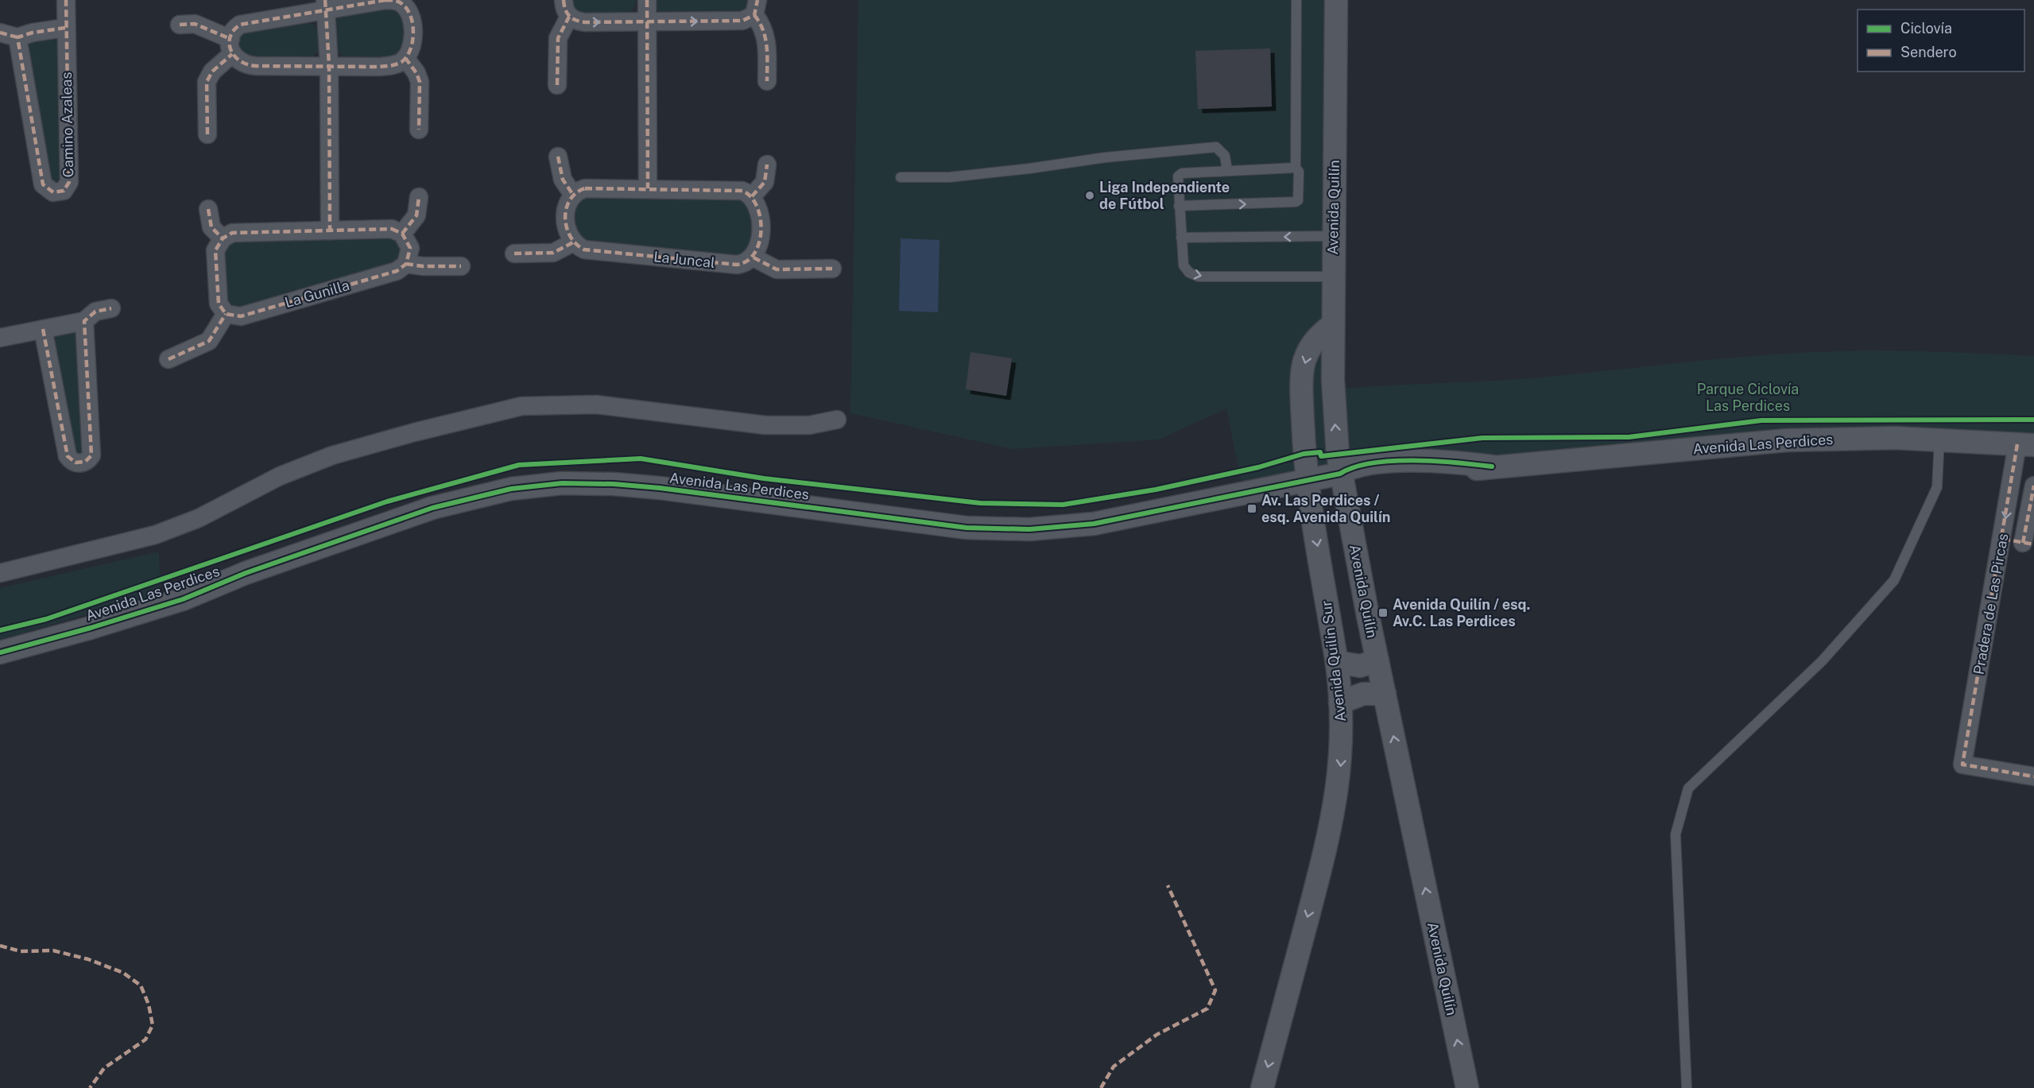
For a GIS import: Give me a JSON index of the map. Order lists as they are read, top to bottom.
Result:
{
  "streets": {
    "street": [
      "Camino Azaleas",
      "Avenida Quilín",
      "La Juncal",
      "La Gunilla",
      "Avenida Las Perdices",
      "Pradera de Las Pircas",
      "Avenida Quilín Sur"
    ]
  },
  "crossings": [
    ["Avenida Quilín", "Avenida Las Perdices"],
    ["Avenida Quilín", "Avenida Quilín Sur"],
    ["Avenida Las Perdices", "Pradera de Las Pircas"],
    ["Avenida Las Perdices", "Avenida Quilín Sur"]
  ],
  "one_way": ["Avenida Quilín", "Avenida Quilín Sur"],
  "parks": ["Parque Ciclovía Las Perdices"],
  "places": {
    "other": ["Liga Independiente de Fútbol"],
    "transit": ["Av. Las Perdices / esq. Avenida Quilín", "Avenida Quilín / esq. Av.C. Las Perdices"]
  },
  "legend": ["Ciclovía", "Sendero"]
}
